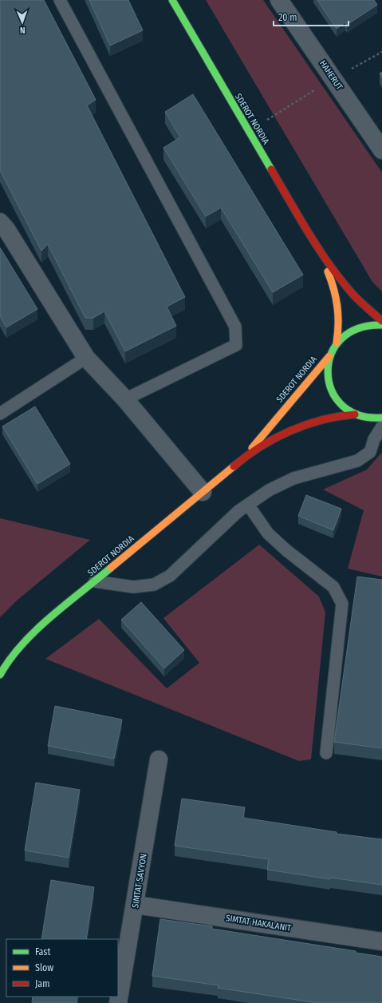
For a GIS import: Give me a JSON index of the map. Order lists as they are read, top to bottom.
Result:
{
  "streets": {
    "street": [
      "HAHERUT",
      "SDEROT NORDIA",
      "SIMTAT SAVYON",
      "SIMTAT HAKALANIT"
    ]
  },
  "crossings": [
    ["SIMTAT SAVYON", "SIMTAT HAKALANIT"]
  ],
  "legend": ["Fast", "Slow", "Jam"],
  "scale_bar": "20 m",
  "north": "bottom"
}
